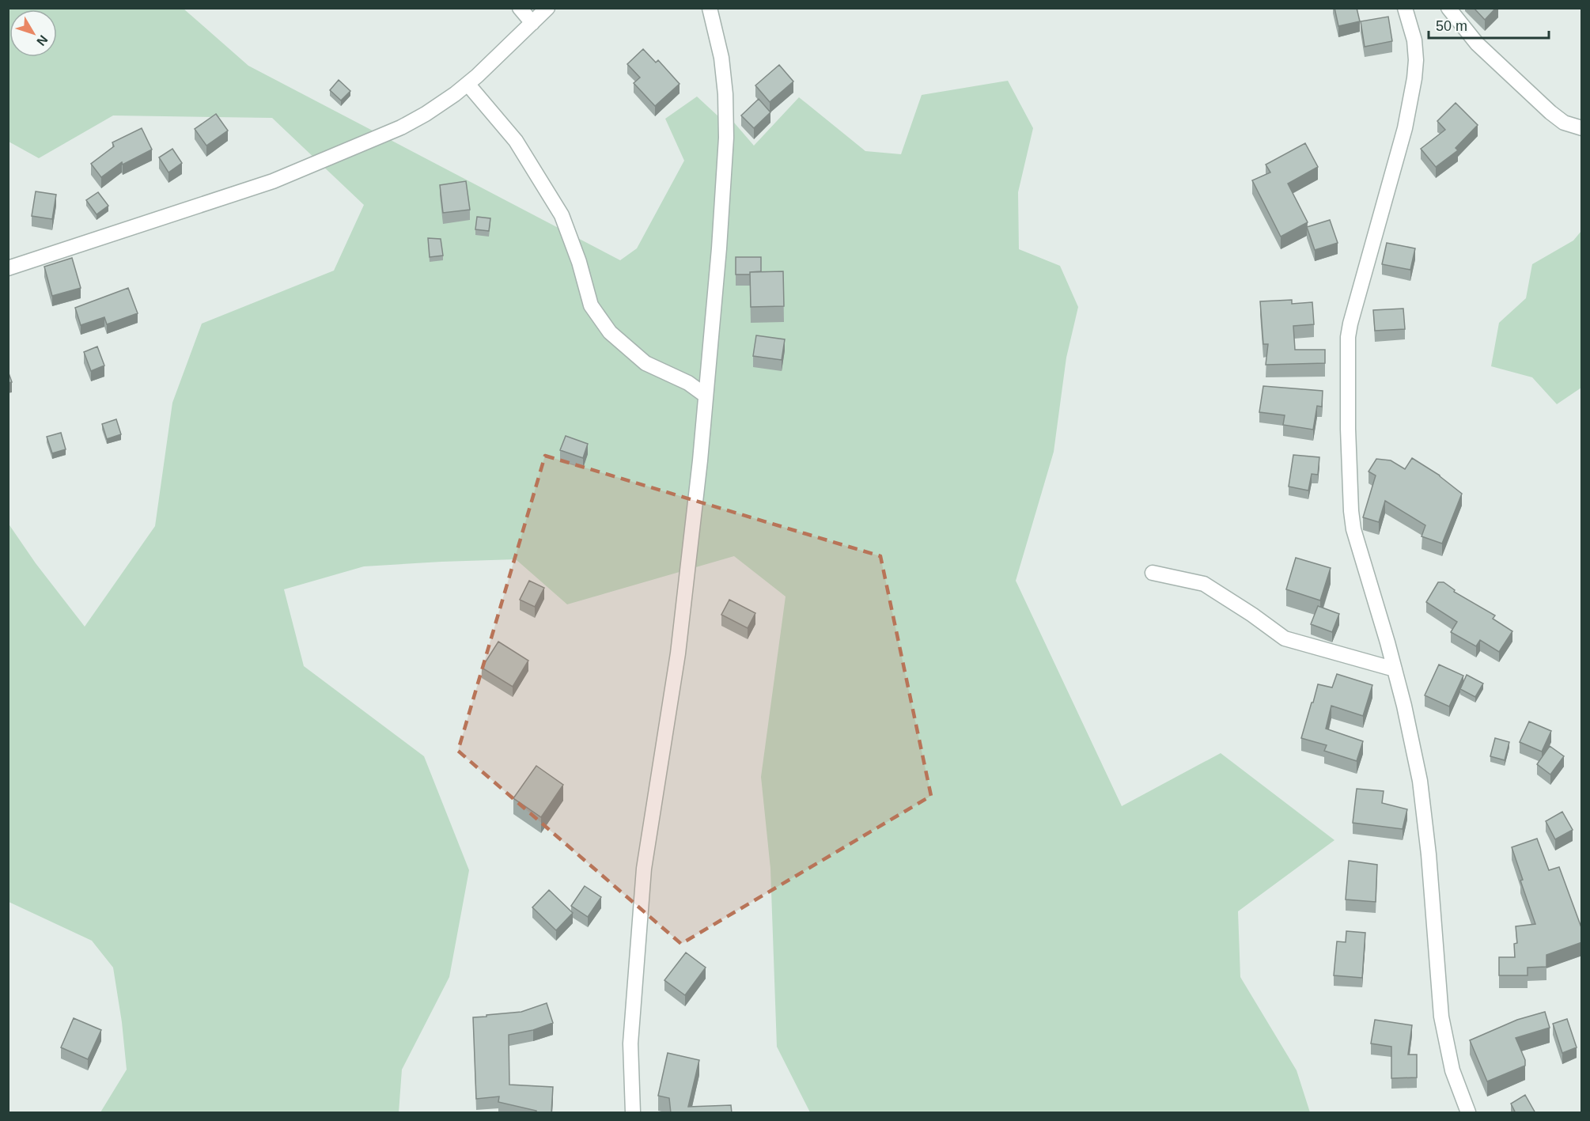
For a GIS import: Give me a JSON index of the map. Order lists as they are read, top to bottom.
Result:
{
  "scale_bar": "50 m",
  "north": "bottom right"
}
